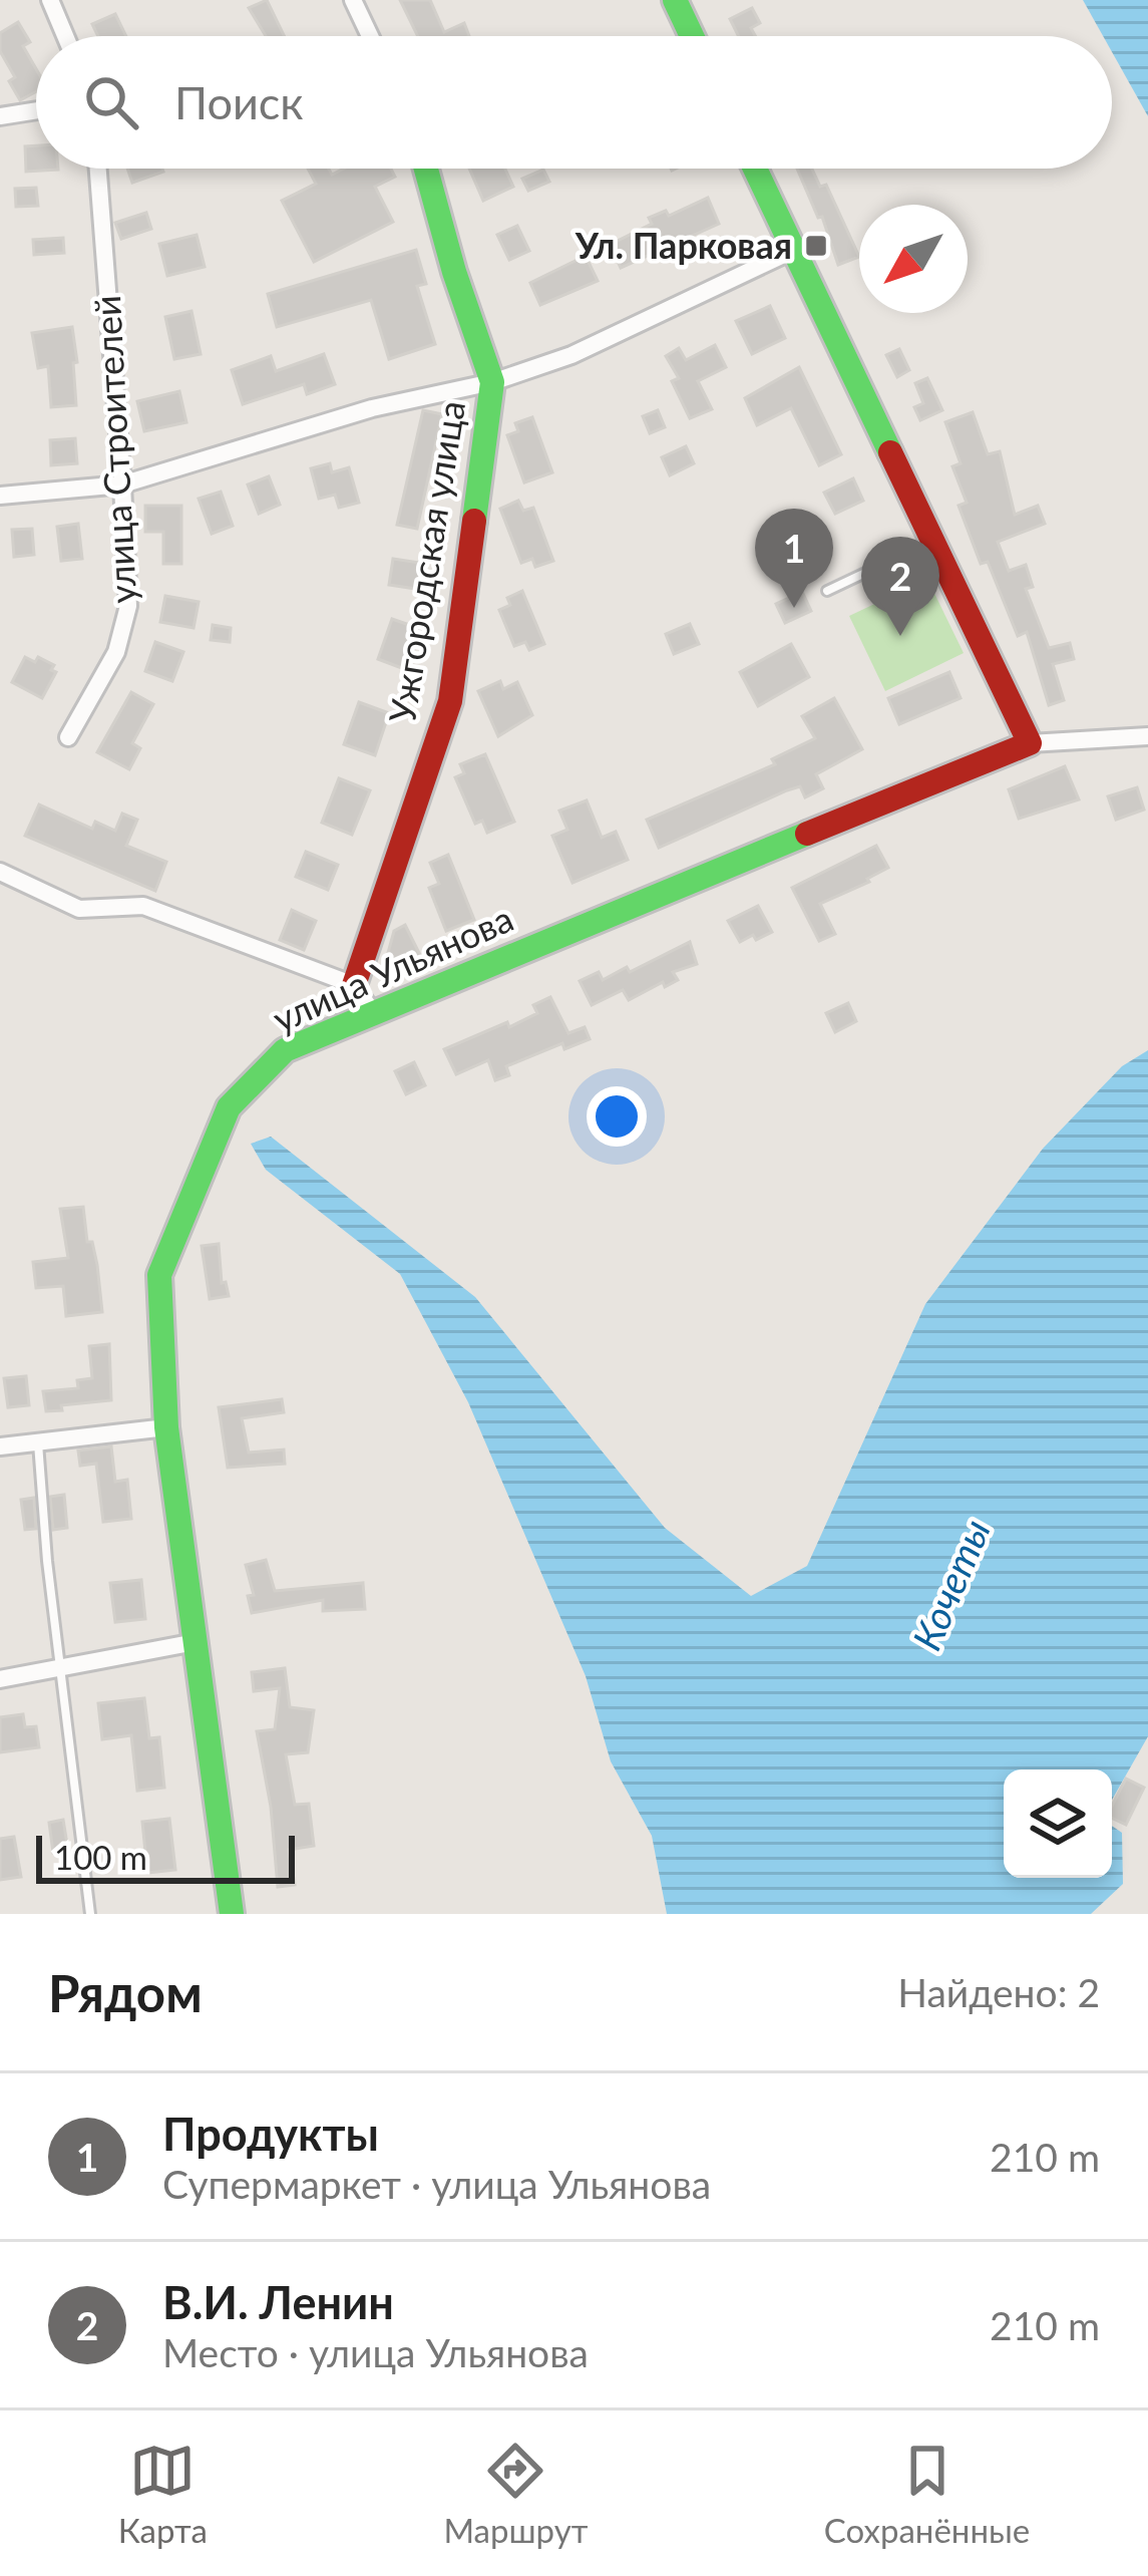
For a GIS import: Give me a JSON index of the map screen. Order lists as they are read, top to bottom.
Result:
{
  "streets": {
    "street": ["улица Строителей", "Ужгородская улица", "улица Ульянова"]
  },
  "water": ["Кочеты"],
  "places": {
    "transit": ["Ул. Парковая"]
  },
  "scale_bar": "100 m",
  "north": "bottom left",
  "page": {
    "search": "Поиск",
    "pins": ["1", "2"],
    "scale": "100 m",
    "heading": ["Рядом", "Найдено: 2"],
    "list": [
      {
        "mark": "1",
        "name": "Продукты",
        "note": "Супермаркет · улица Ульянова",
        "value": "210 m"
      },
      {
        "mark": "2",
        "name": "В.И. Ленин",
        "note": "Место · улица Ульянова",
        "value": "210 m"
      }
    ],
    "nav": ["Карта", "Маршрут", "Сохранённые"]
  }
}
